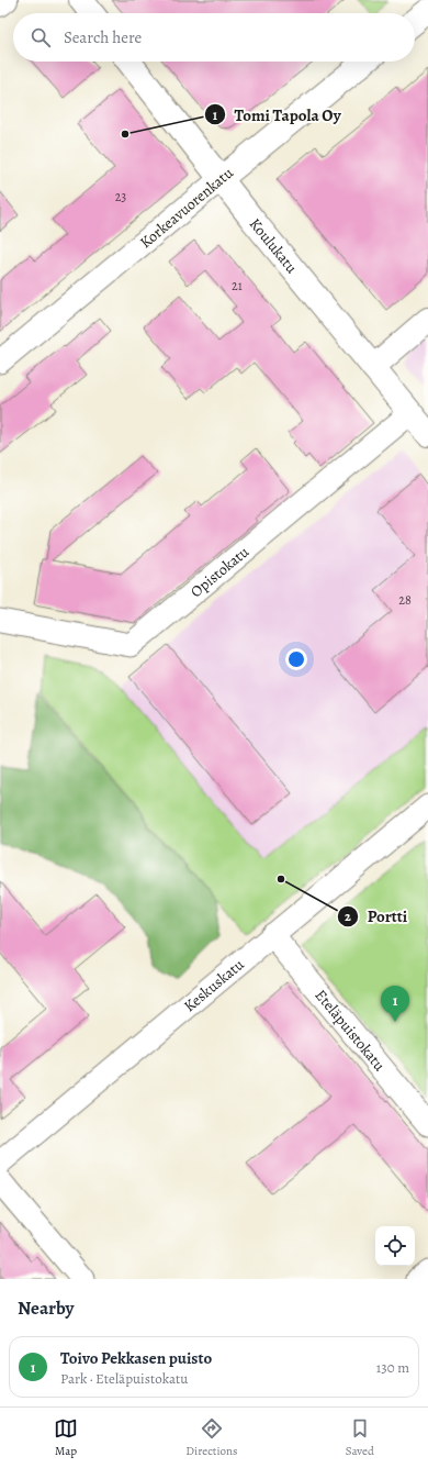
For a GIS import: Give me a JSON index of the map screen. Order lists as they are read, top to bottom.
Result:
{
  "streets": {
    "main road": ["Korkeavuorenkatu", "Koulukatu"],
    "street": ["Opistokatu", "Keskuskatu", "Eteläpuistokatu"]
  },
  "crossings": [
    ["Korkeavuorenkatu", "Koulukatu"],
    ["Koulukatu", "Opistokatu"],
    ["Keskuskatu", "Eteläpuistokatu"]
  ],
  "places": ["Tomi Tapola Oy", "Portti"],
  "house_numbers": ["23", "21", "28"],
  "page": {
    "search": "Search here",
    "pins": "1",
    "heading": "Nearby",
    "list": [
      {
        "mark": "1",
        "name": "Toivo Pekkasen puisto",
        "note": "Park · Eteläpuistokatu",
        "value": "130 m"
      }
    ],
    "nav": ["Map", "Directions", "Saved"]
  }
}
